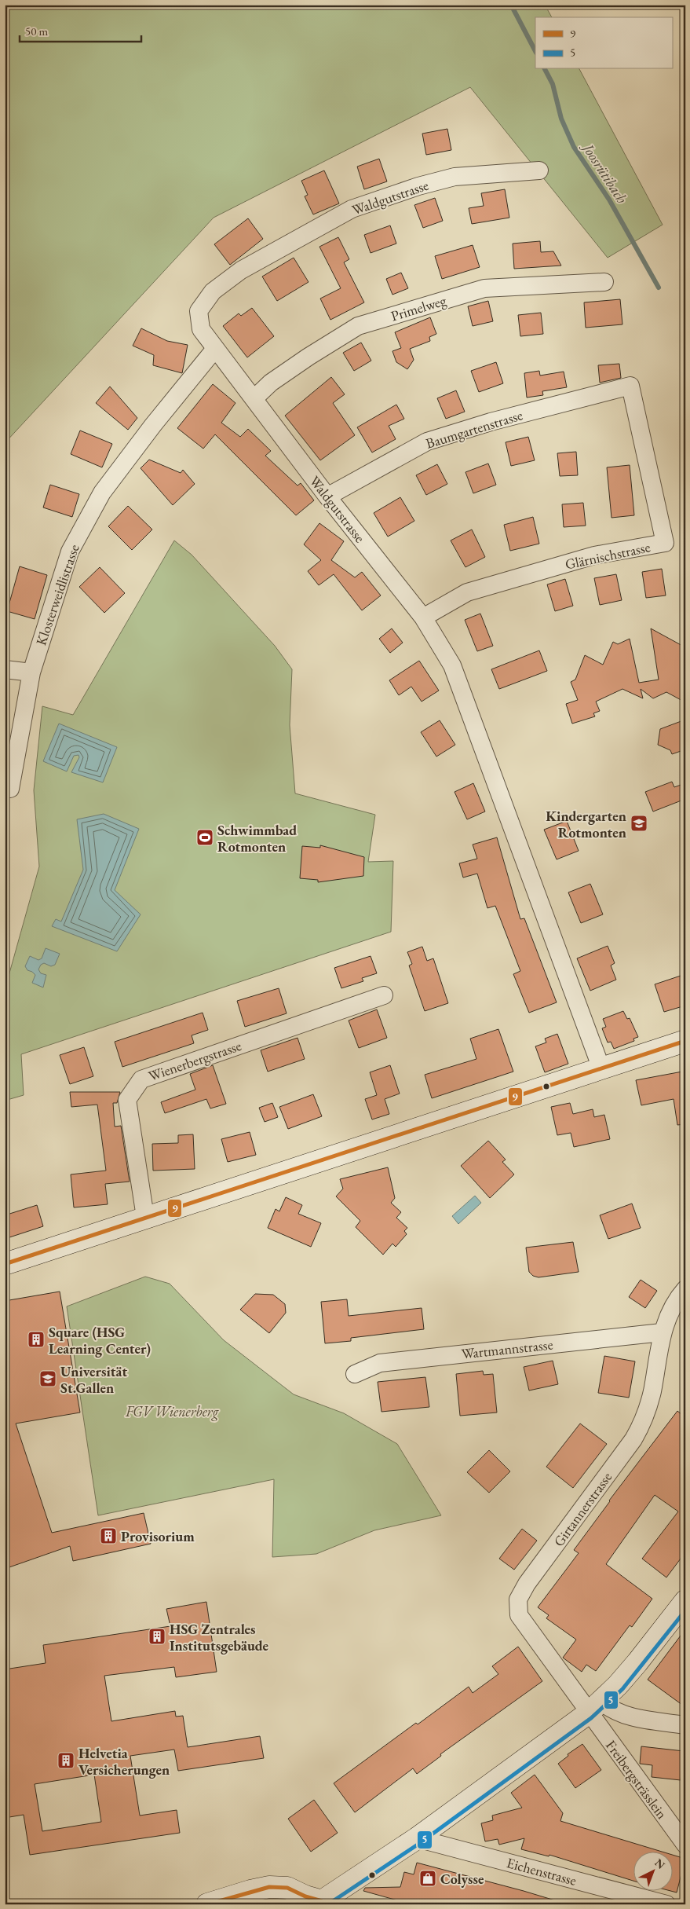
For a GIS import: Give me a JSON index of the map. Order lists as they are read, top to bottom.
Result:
{
  "streets": {
    "street": [
      "Waldgutstrasse",
      "Primelweg",
      "Baumgartenstrasse",
      "Glärnischstrasse",
      "Klosterweidlistrasse",
      "Wienerbergstrasse",
      "Wartmannstrasse",
      "Girtannerstrasse",
      "Freibergsträsslein",
      "Eichenstrasse"
    ]
  },
  "crossings": [
    ["Waldgutstrasse", "Primelweg"],
    ["Waldgutstrasse", "Baumgartenstrasse"],
    ["Waldgutstrasse", "Glärnischstrasse"],
    ["Waldgutstrasse", "Klosterweidlistrasse"],
    ["Baumgartenstrasse", "Glärnischstrasse"],
    ["Wartmannstrasse", "Girtannerstrasse"],
    ["Girtannerstrasse", "Freibergsträsslein"]
  ],
  "water": ["Joosrütibach"],
  "parks": ["FGV Wienerberg"],
  "places": {
    "school or university": ["Kindergarten Rotmonten", "Universität St.Gallen"],
    "sports": ["Schwimmbad Rotmonten"],
    "building": [
      "Square (HSG Learning Center)",
      "Provisorium",
      "HSG Zentrales Institutsgebäude",
      "Helvetia Versicherungen"
    ],
    "shop": ["Colysse"]
  },
  "lines": ["transit line 9", "transit line 5"],
  "legend": ["9", "5"],
  "scale_bar": "50 m",
  "north": "top right"
}
